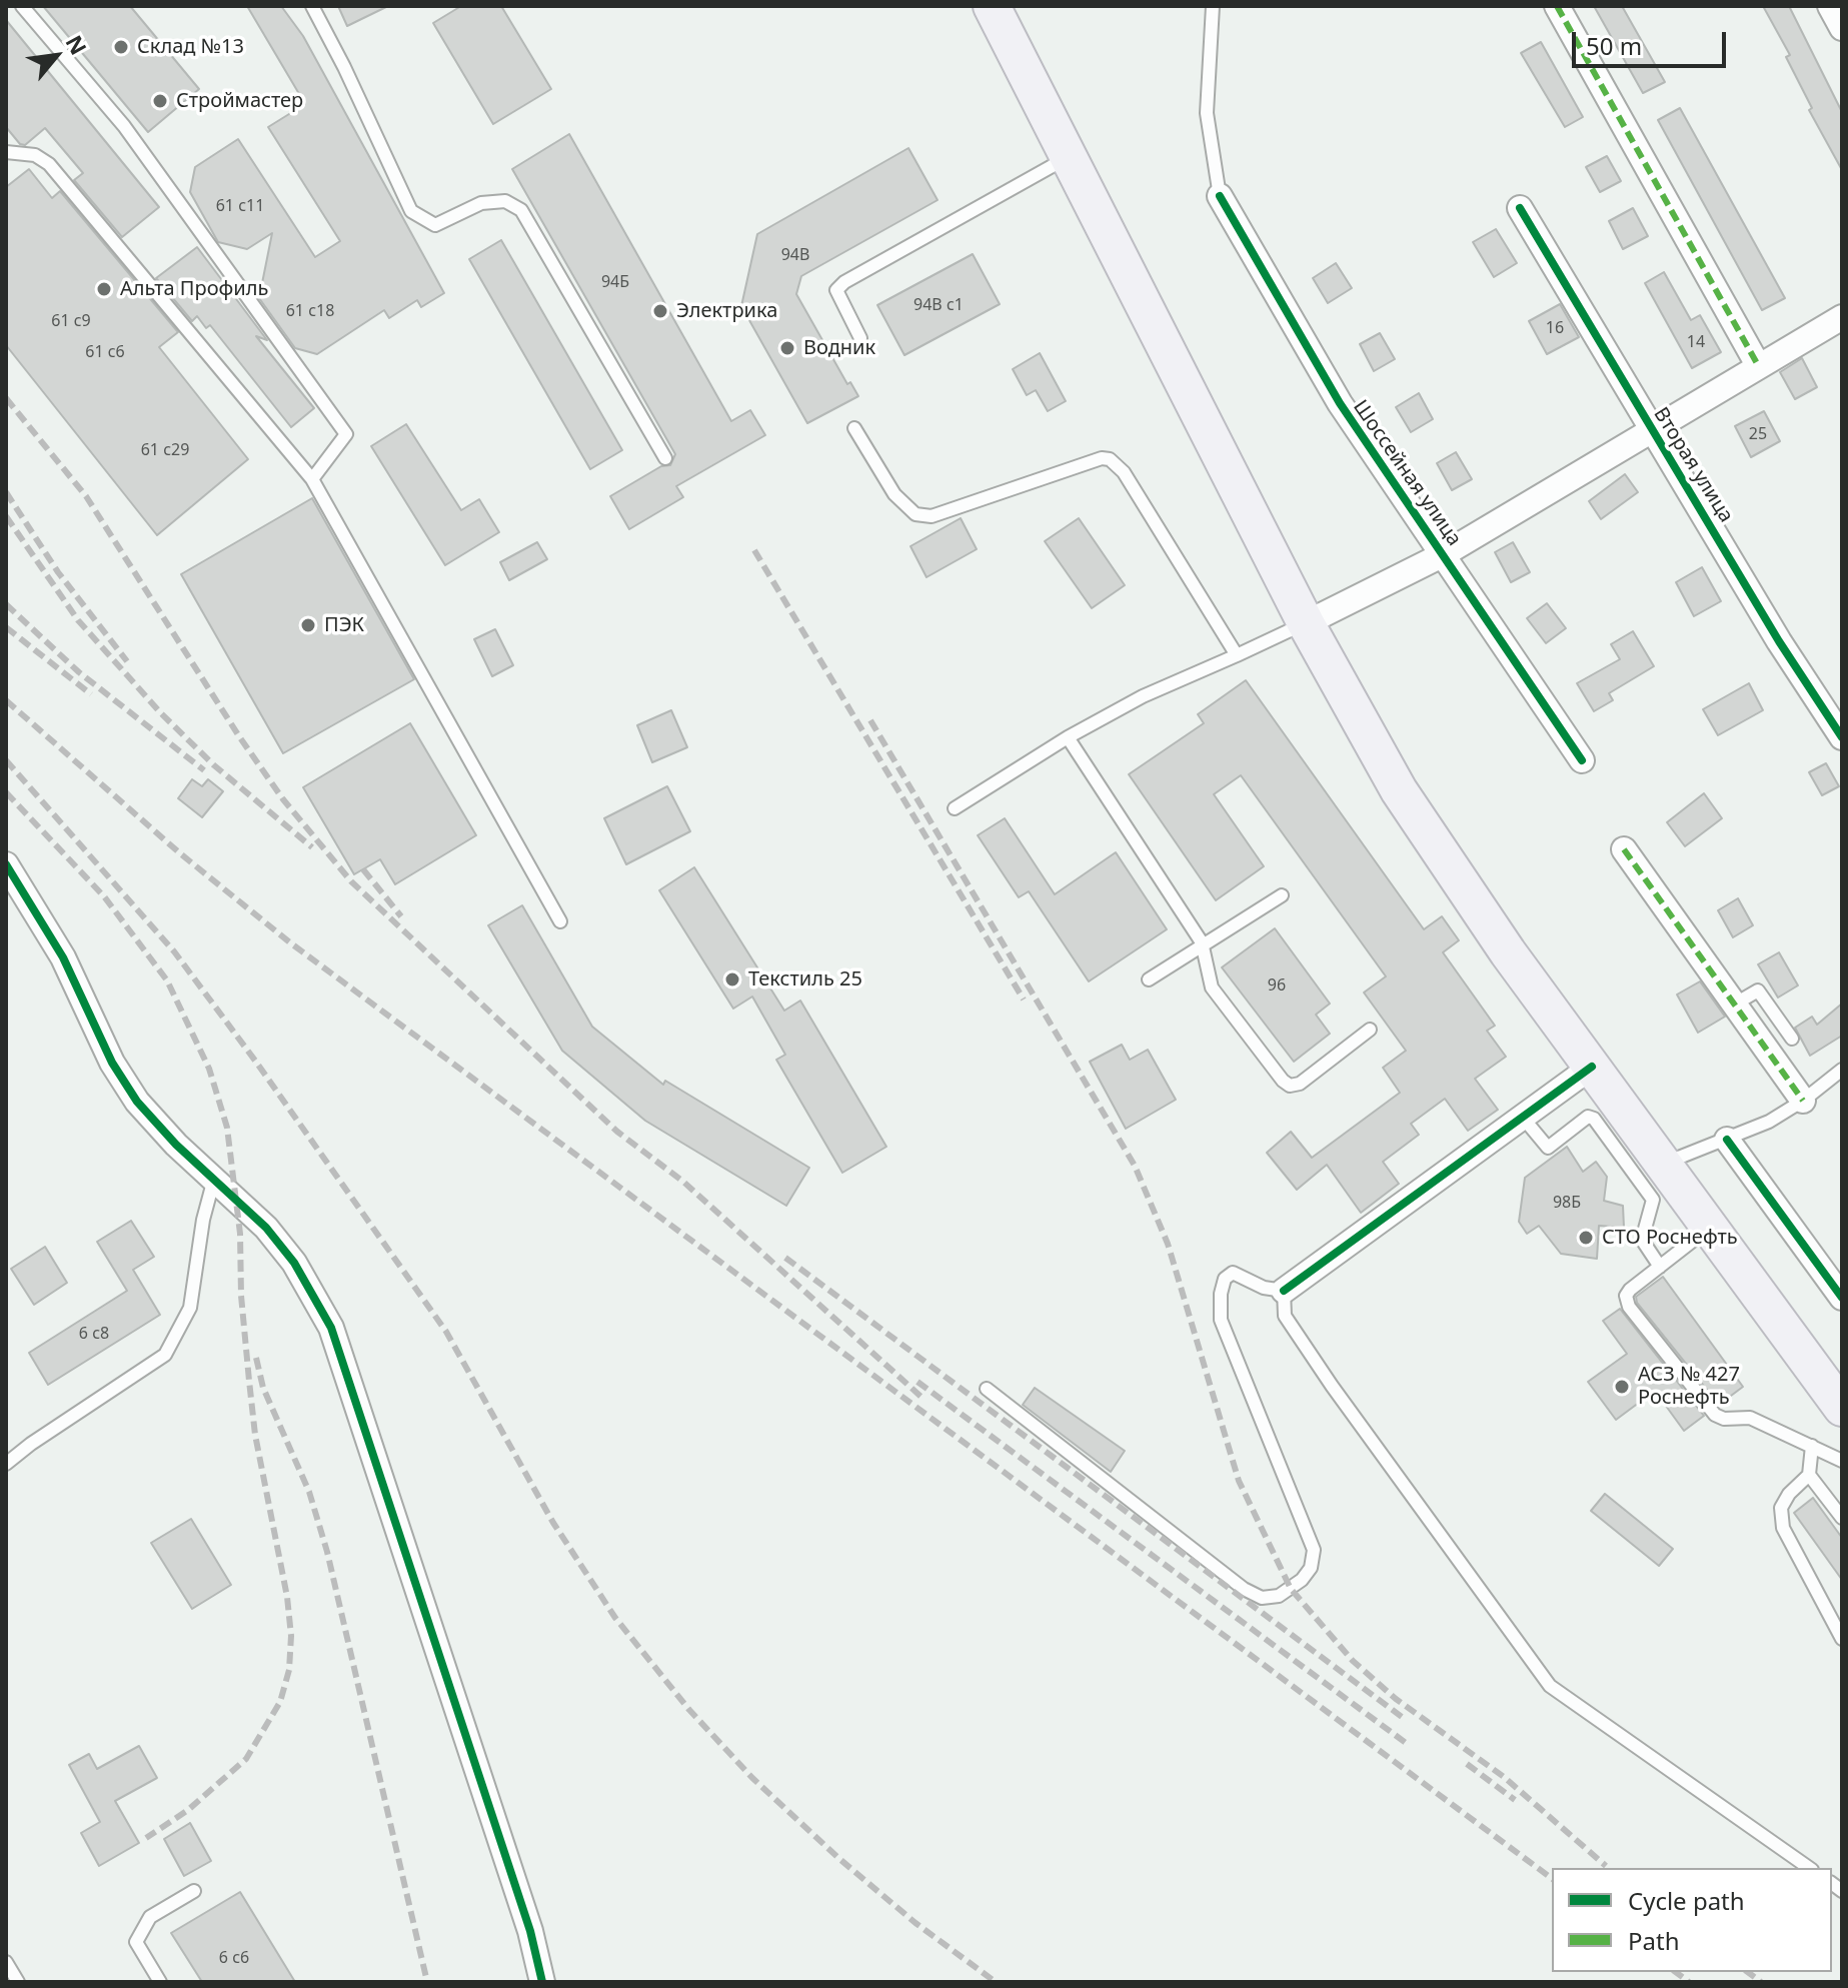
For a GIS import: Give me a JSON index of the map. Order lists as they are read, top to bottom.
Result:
{
  "streets": {
    "street": ["Вторая улица", "Шоссейная улица"]
  },
  "places": [
    "Склад №13",
    "Строймастер",
    "Альта Профиль",
    "Электрика",
    "Водник",
    "ПЭК",
    "Текстиль 25",
    "СТО Роснефть",
    "АСЗ № 427 Роснефть"
  ],
  "house_numbers": [
    "61 с11",
    "94В",
    "94Б",
    "94В с1",
    "61 с18",
    "61 с9",
    "16",
    "14",
    "61 с6",
    "25",
    "61 с29",
    "96",
    "98Б",
    "6 с8",
    "6 с6"
  ],
  "legend": ["Cycle path", "Path"],
  "scale_bar": "50 m",
  "north": "top right"
}
